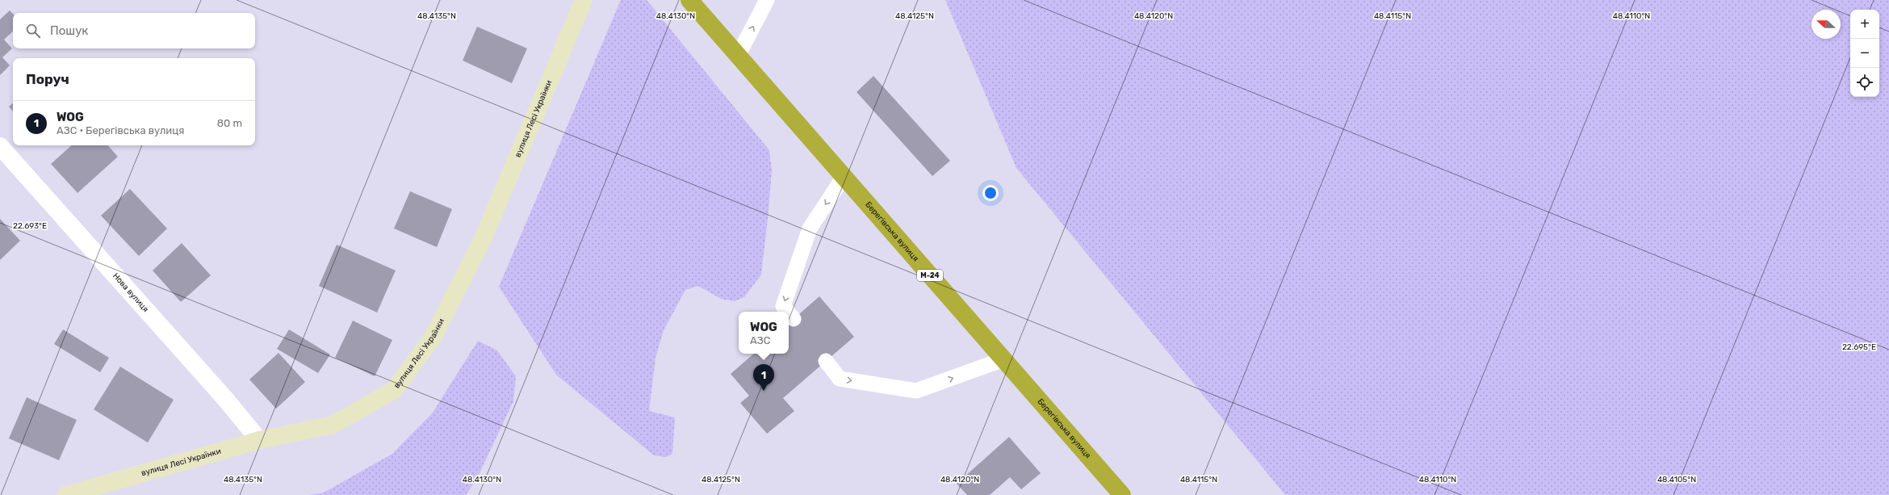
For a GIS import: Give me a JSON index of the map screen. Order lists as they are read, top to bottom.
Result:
{
  "streets": {
    "highway": ["Берегівська вулиця", "М-24"],
    "street": ["вулиця Лесі Українки", "Нова вулиця"]
  },
  "crossings": [
    ["вулиця Лесі Українки", "Нова вулиця"],
    ["Берегівська вулиця", "М-24"]
  ],
  "north": "left",
  "page": {
    "map_buttons": ["+", "−"],
    "search": "Пошук",
    "heading": "Поруч",
    "list": [
      {
        "mark": "1",
        "name": "WOG",
        "note": "АЗС · Берегівська вулиця",
        "value": "80 m"
      }
    ],
    "popup": ["WOG", "АЗС"],
    "pins": "1"
  },
  "coordinates": [
    "48.4135°N",
    "48.4130°N",
    "48.4125°N",
    "48.4120°N",
    "48.4115°N",
    "48.4110°N",
    "22.693°E",
    "22.695°E",
    "48.4105°N"
  ]
}
